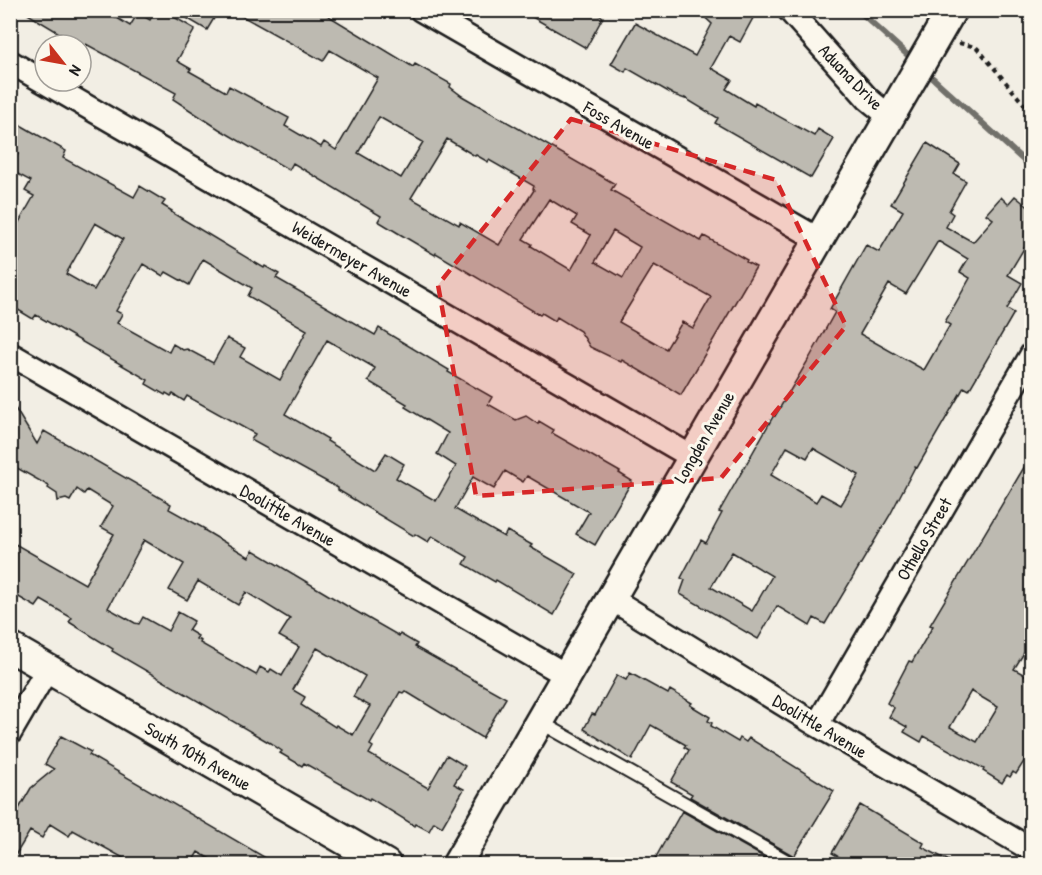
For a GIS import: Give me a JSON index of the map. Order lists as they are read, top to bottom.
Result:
{
  "streets": {
    "street": [
      "Aduana Drive",
      "Foss Avenue",
      "Weidermeyer Avenue",
      "Longden Avenue",
      "Doolittle Avenue",
      "Othello Street",
      "South 10th Avenue"
    ]
  },
  "crossings": [
    ["Aduana Drive", "Longden Avenue"],
    ["Foss Avenue", "Longden Avenue"],
    ["Weidermeyer Avenue", "Longden Avenue"],
    ["Longden Avenue", "Doolittle Avenue"],
    ["Doolittle Avenue", "Othello Street"]
  ],
  "north": "bottom right"
}
